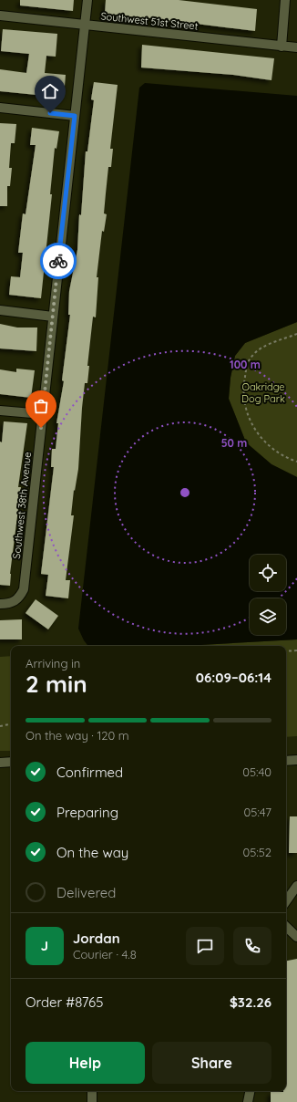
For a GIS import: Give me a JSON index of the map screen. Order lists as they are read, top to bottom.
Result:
{
  "streets": {
    "street": ["Southwest 51st Street", "Southwest 38th Avenue"]
  },
  "crossings": [
    ["Southwest 51st Street", "Southwest 38th Avenue"]
  ],
  "parks": ["Oakridge Dog Park"],
  "page": {
    "heading": ["2 min", "Arriving in", "06:09–06:14"],
    "panel": [
      "Jordan",
      "Courier · 4.8",
      "Order #8765",
      "$32.26"
    ],
    "bar": "On the way · 120 m",
    "list": [
      ["Confirmed", "05:40"],
      ["Preparing", "05:47"],
      ["On the way", "05:52"],
      "Delivered"
    ],
    "round": "J",
    "buttons": ["Help", "Share"]
  },
  "rings": ["100 m", "50 m"]
}
